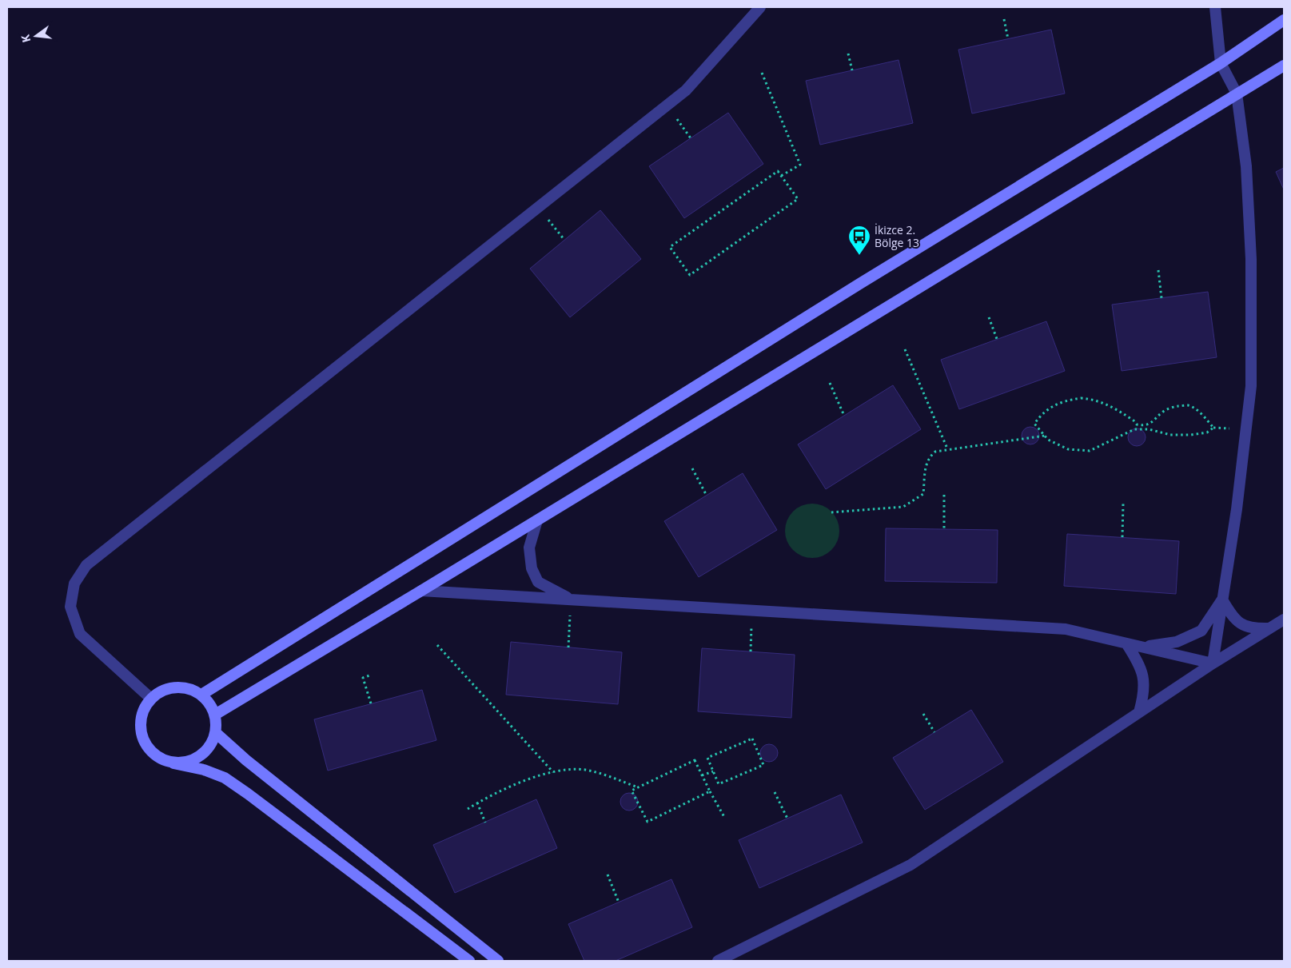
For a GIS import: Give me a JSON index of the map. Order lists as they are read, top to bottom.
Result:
{
  "places": {
    "bus stop": ["İkizce 2. Bölge 13"]
  },
  "north": "left"
}
